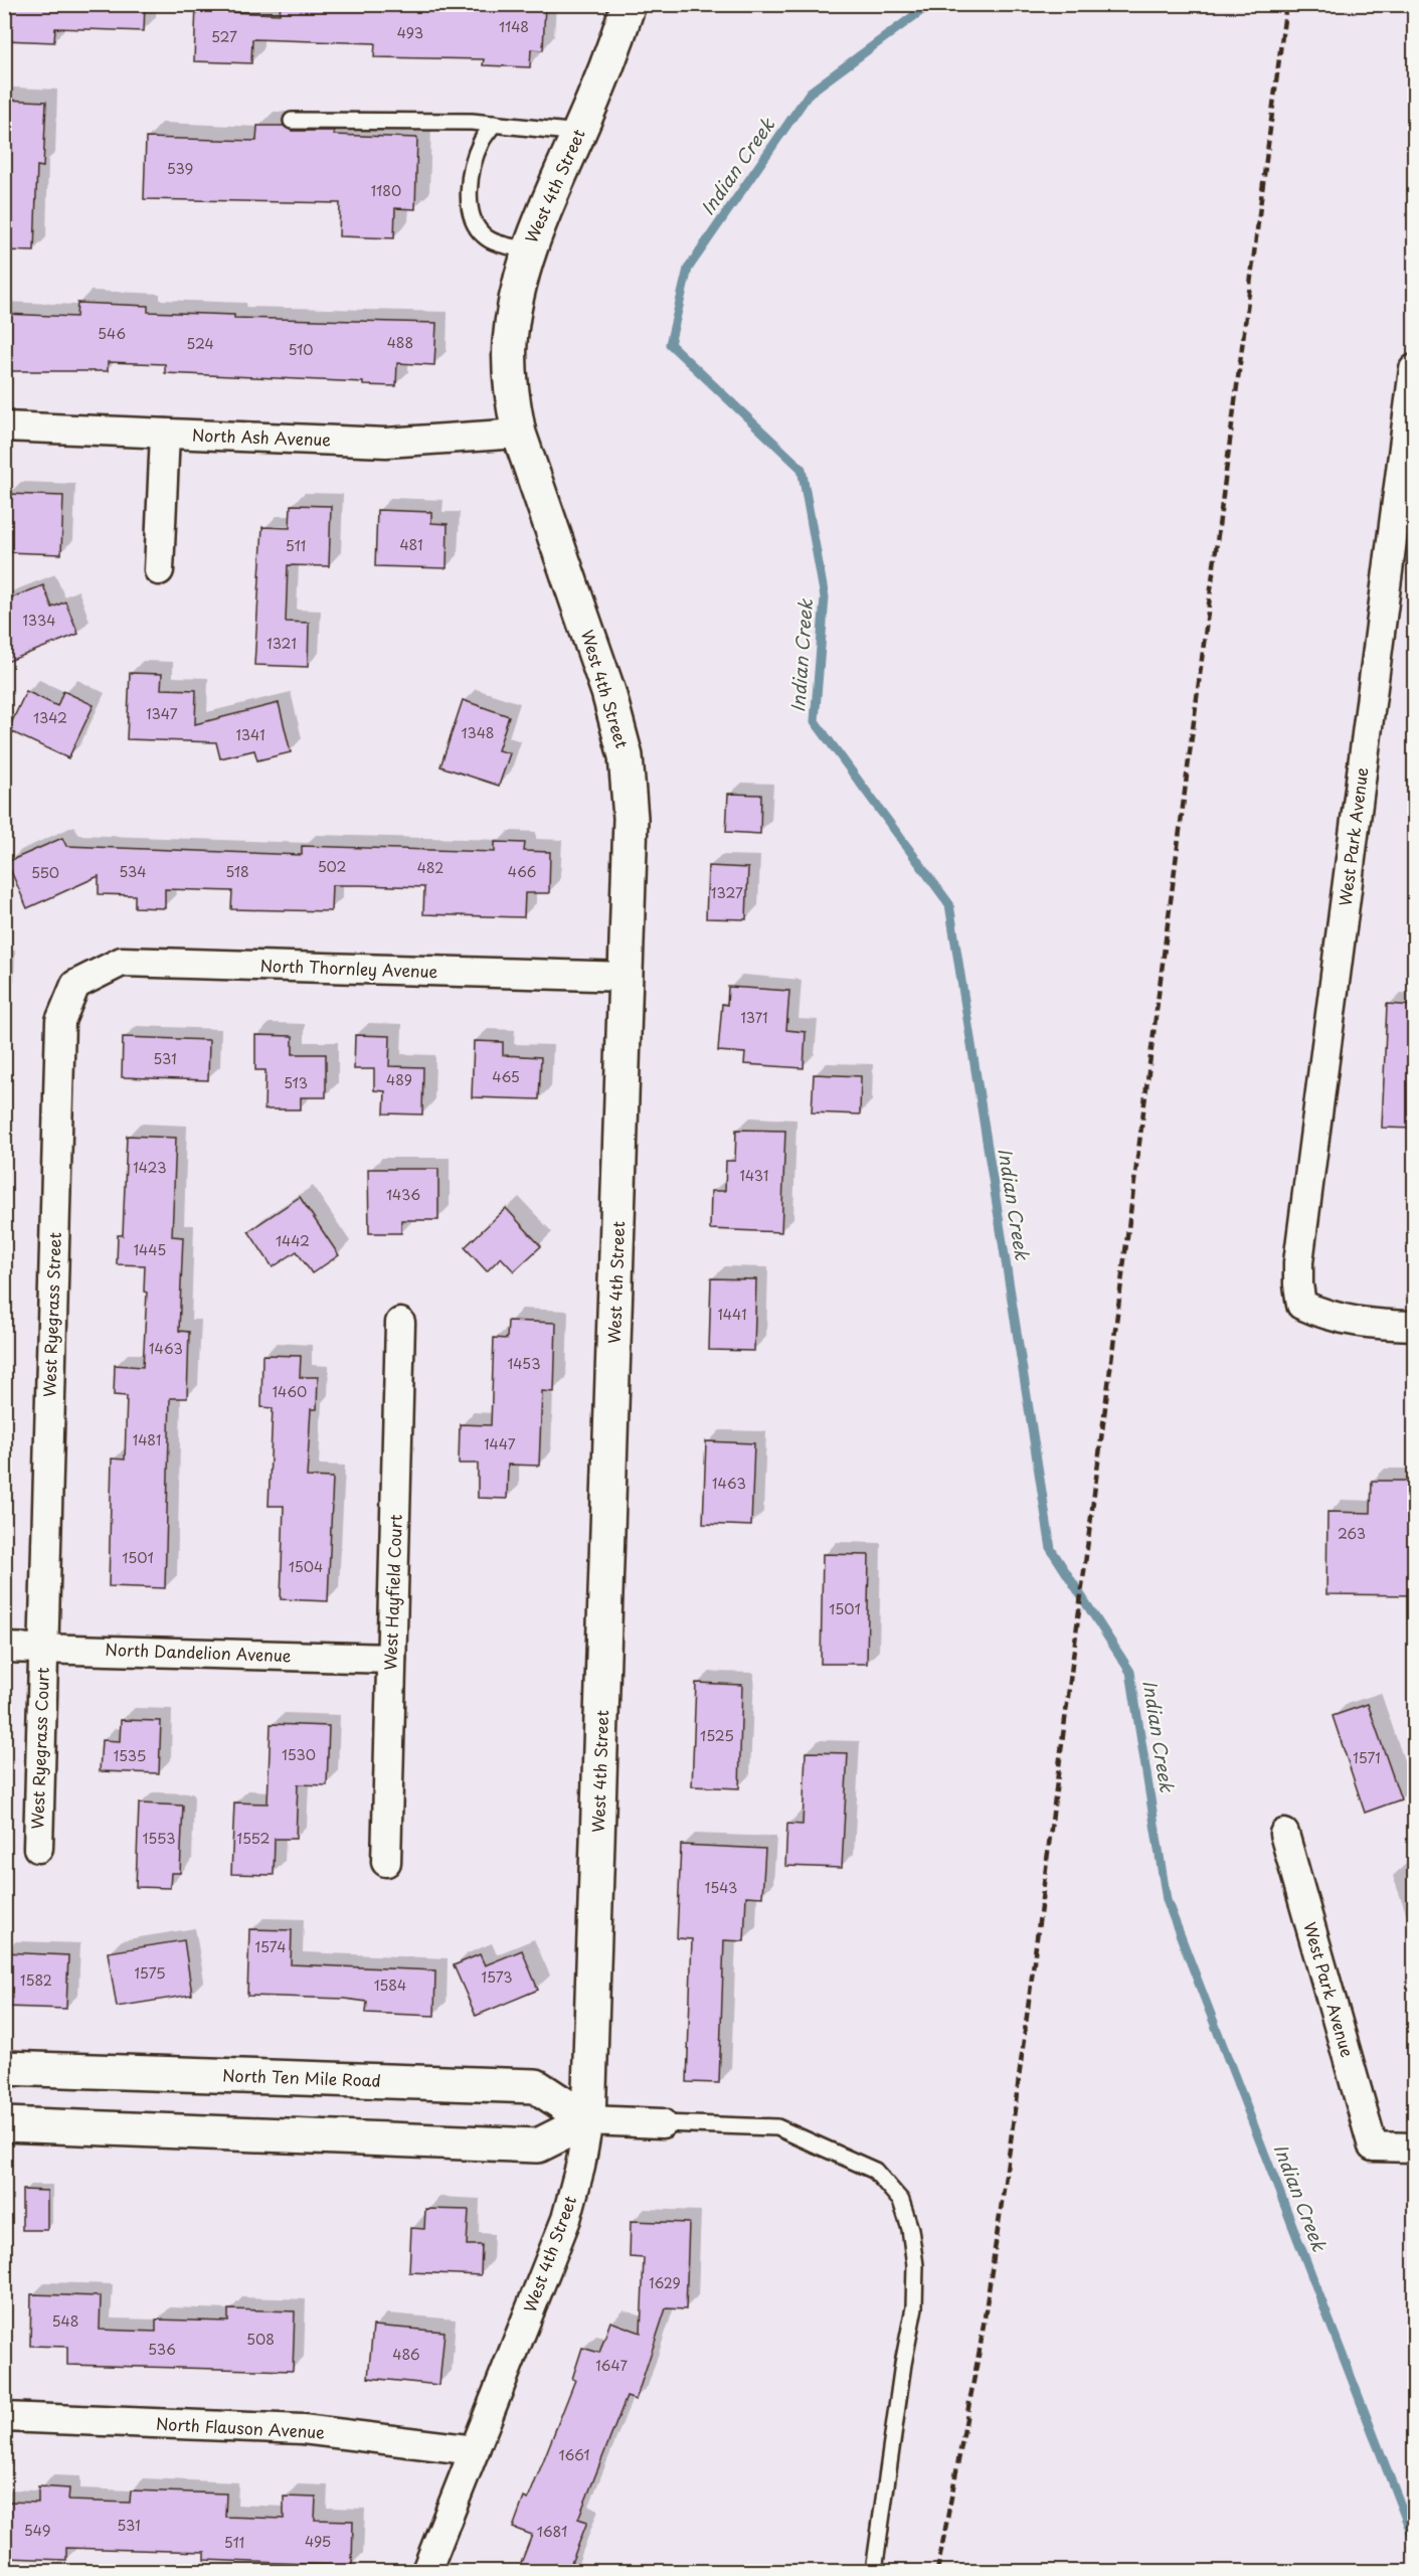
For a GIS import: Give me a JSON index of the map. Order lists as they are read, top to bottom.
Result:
{
  "streets": {
    "main road": ["West 4th Street", "North Ten Mile Road"],
    "street": [
      "North Ash Avenue",
      "West Park Avenue",
      "North Thornley Avenue",
      "West Ryegrass Street",
      "West Hayfield Court",
      "North Dandelion Avenue",
      "West Ryegrass Court",
      "North Flauson Avenue"
    ]
  },
  "crossings": [
    ["West 4th Street", "North Ash Avenue"],
    ["West 4th Street", "North Thornley Avenue"],
    ["West 4th Street", "North Ten Mile Road"],
    ["West 4th Street", "North Flauson Avenue"],
    ["North Thornley Avenue", "West Ryegrass Street"],
    ["West Ryegrass Street", "North Dandelion Avenue"],
    ["West Ryegrass Street", "West Ryegrass Court"],
    ["West Hayfield Court", "North Dandelion Avenue"],
    ["North Dandelion Avenue", "West Ryegrass Court"]
  ],
  "water": ["Indian Creek"],
  "house_numbers": [
    "1148",
    "493",
    "527",
    "539",
    "1180",
    "546",
    "488",
    "524",
    "510",
    "481",
    "511",
    "1334",
    "1321",
    "1347",
    "1342",
    "1348",
    "1341",
    "502",
    "482",
    "534",
    "518",
    "466",
    "550",
    "1327",
    "1371",
    "531",
    "465",
    "489",
    "513",
    "1423",
    "1431",
    "1436",
    "1442",
    "1445",
    "1441",
    "1463",
    "1453",
    "1460",
    "1481",
    "1447",
    "1463",
    "263",
    "1501",
    "1504",
    "1501",
    "1525",
    "1530",
    "1535",
    "1571",
    "1553",
    "1552",
    "1543",
    "1574",
    "1575",
    "1573",
    "1582",
    "1584",
    "1629",
    "548",
    "508",
    "536",
    "486",
    "1647",
    "1661",
    "531",
    "549",
    "1681",
    "495",
    "511"
  ]
}
